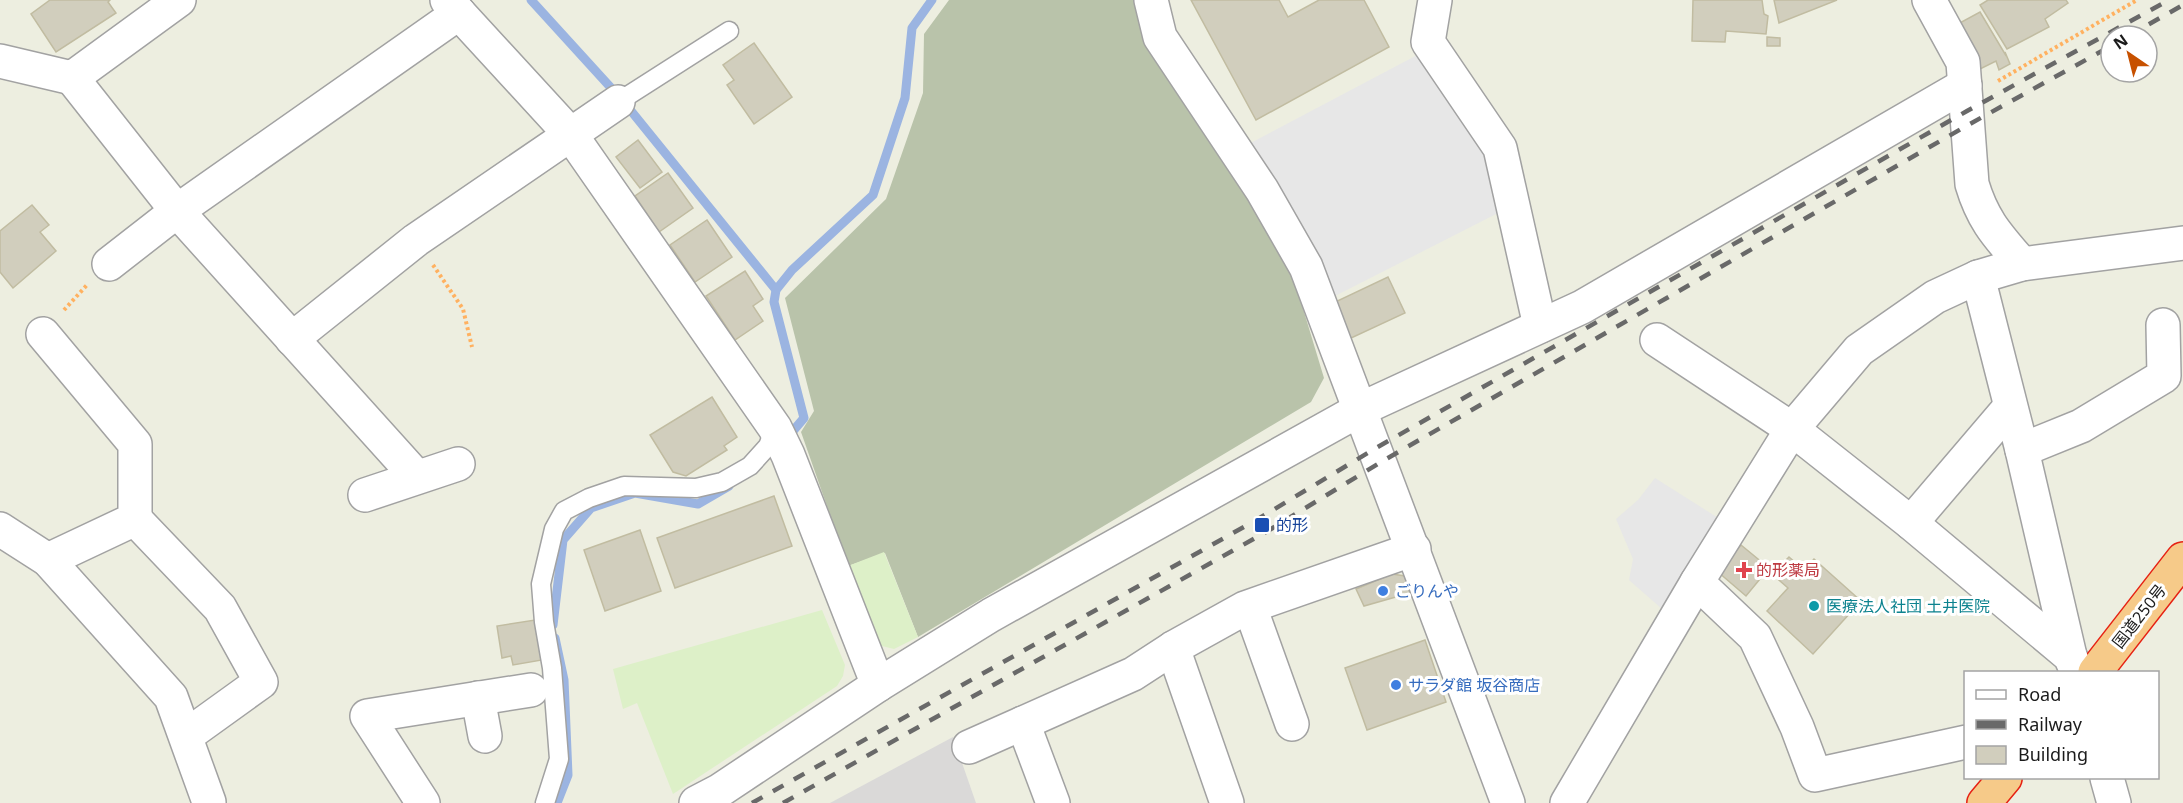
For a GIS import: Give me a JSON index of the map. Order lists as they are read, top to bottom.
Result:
{
  "streets": {
    "highway": ["国道250号"]
  },
  "places": {
    "transit": ["的形"],
    "health": ["的形薬局"],
    "other": ["ごりんや", "医療法人社団 土井医院", "サラダ館 坂谷商店"]
  },
  "legend": ["Road", "Railway", "Building"],
  "north": "top left"
}
